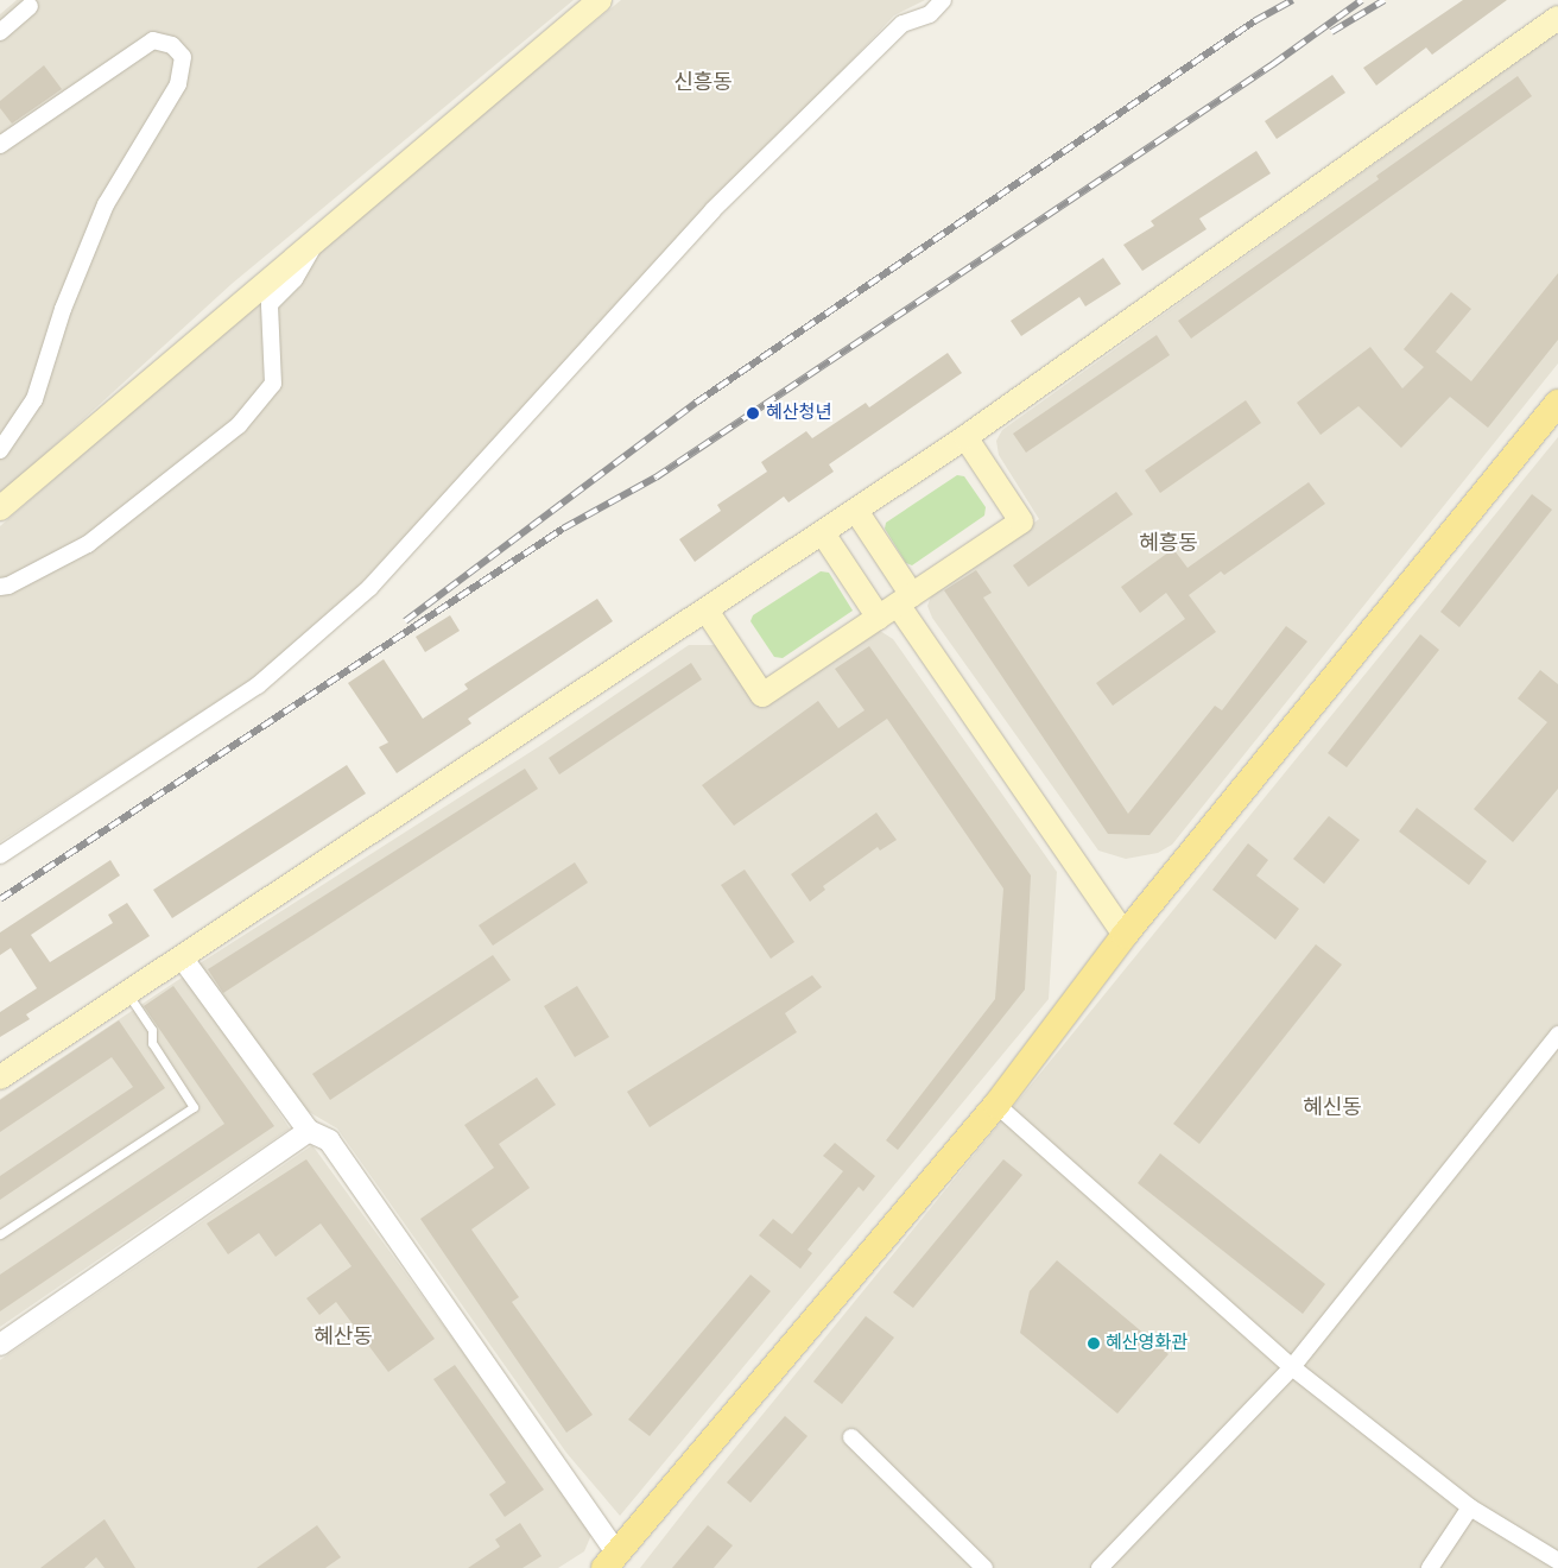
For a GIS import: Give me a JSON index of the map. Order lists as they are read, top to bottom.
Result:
{
  "districts": [
    "신흥동",
    "혜흥동",
    "혜신동",
    "혜산동"
  ],
  "places": ["혜산청년", "혜산영화관"]
}
